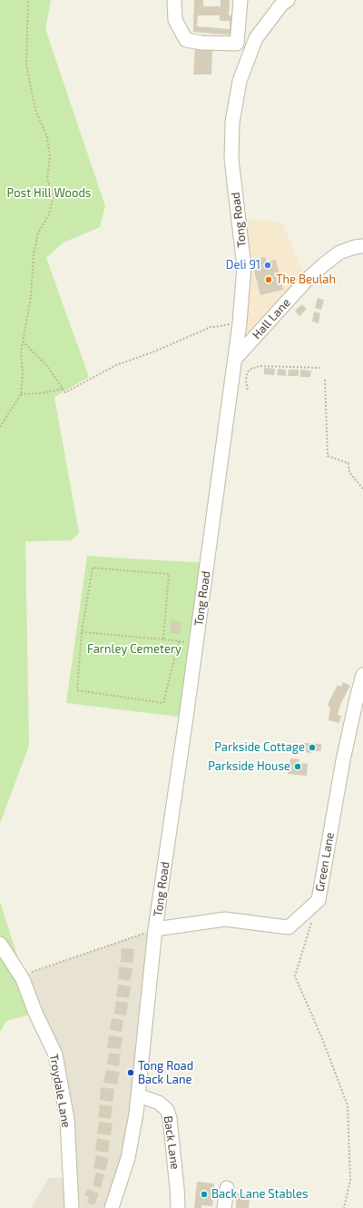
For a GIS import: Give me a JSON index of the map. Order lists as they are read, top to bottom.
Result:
{
  "streets": {
    "street": [
      "Tong Road",
      "Hall Lane",
      "Green Lane",
      "Troydale Lane",
      "Back Lane"
    ]
  },
  "crossings": [
    ["Tong Road", "Hall Lane"],
    ["Tong Road", "Green Lane"],
    ["Tong Road", "Back Lane"]
  ],
  "parks": ["Post Hill Woods", "Farnley Cemetery"],
  "places": [
    "Deli 91",
    "The Beulah",
    "Parkside Cottage",
    "Parkside House",
    "Tong Road Back Lane",
    "Back Lane Stables"
  ]
}
